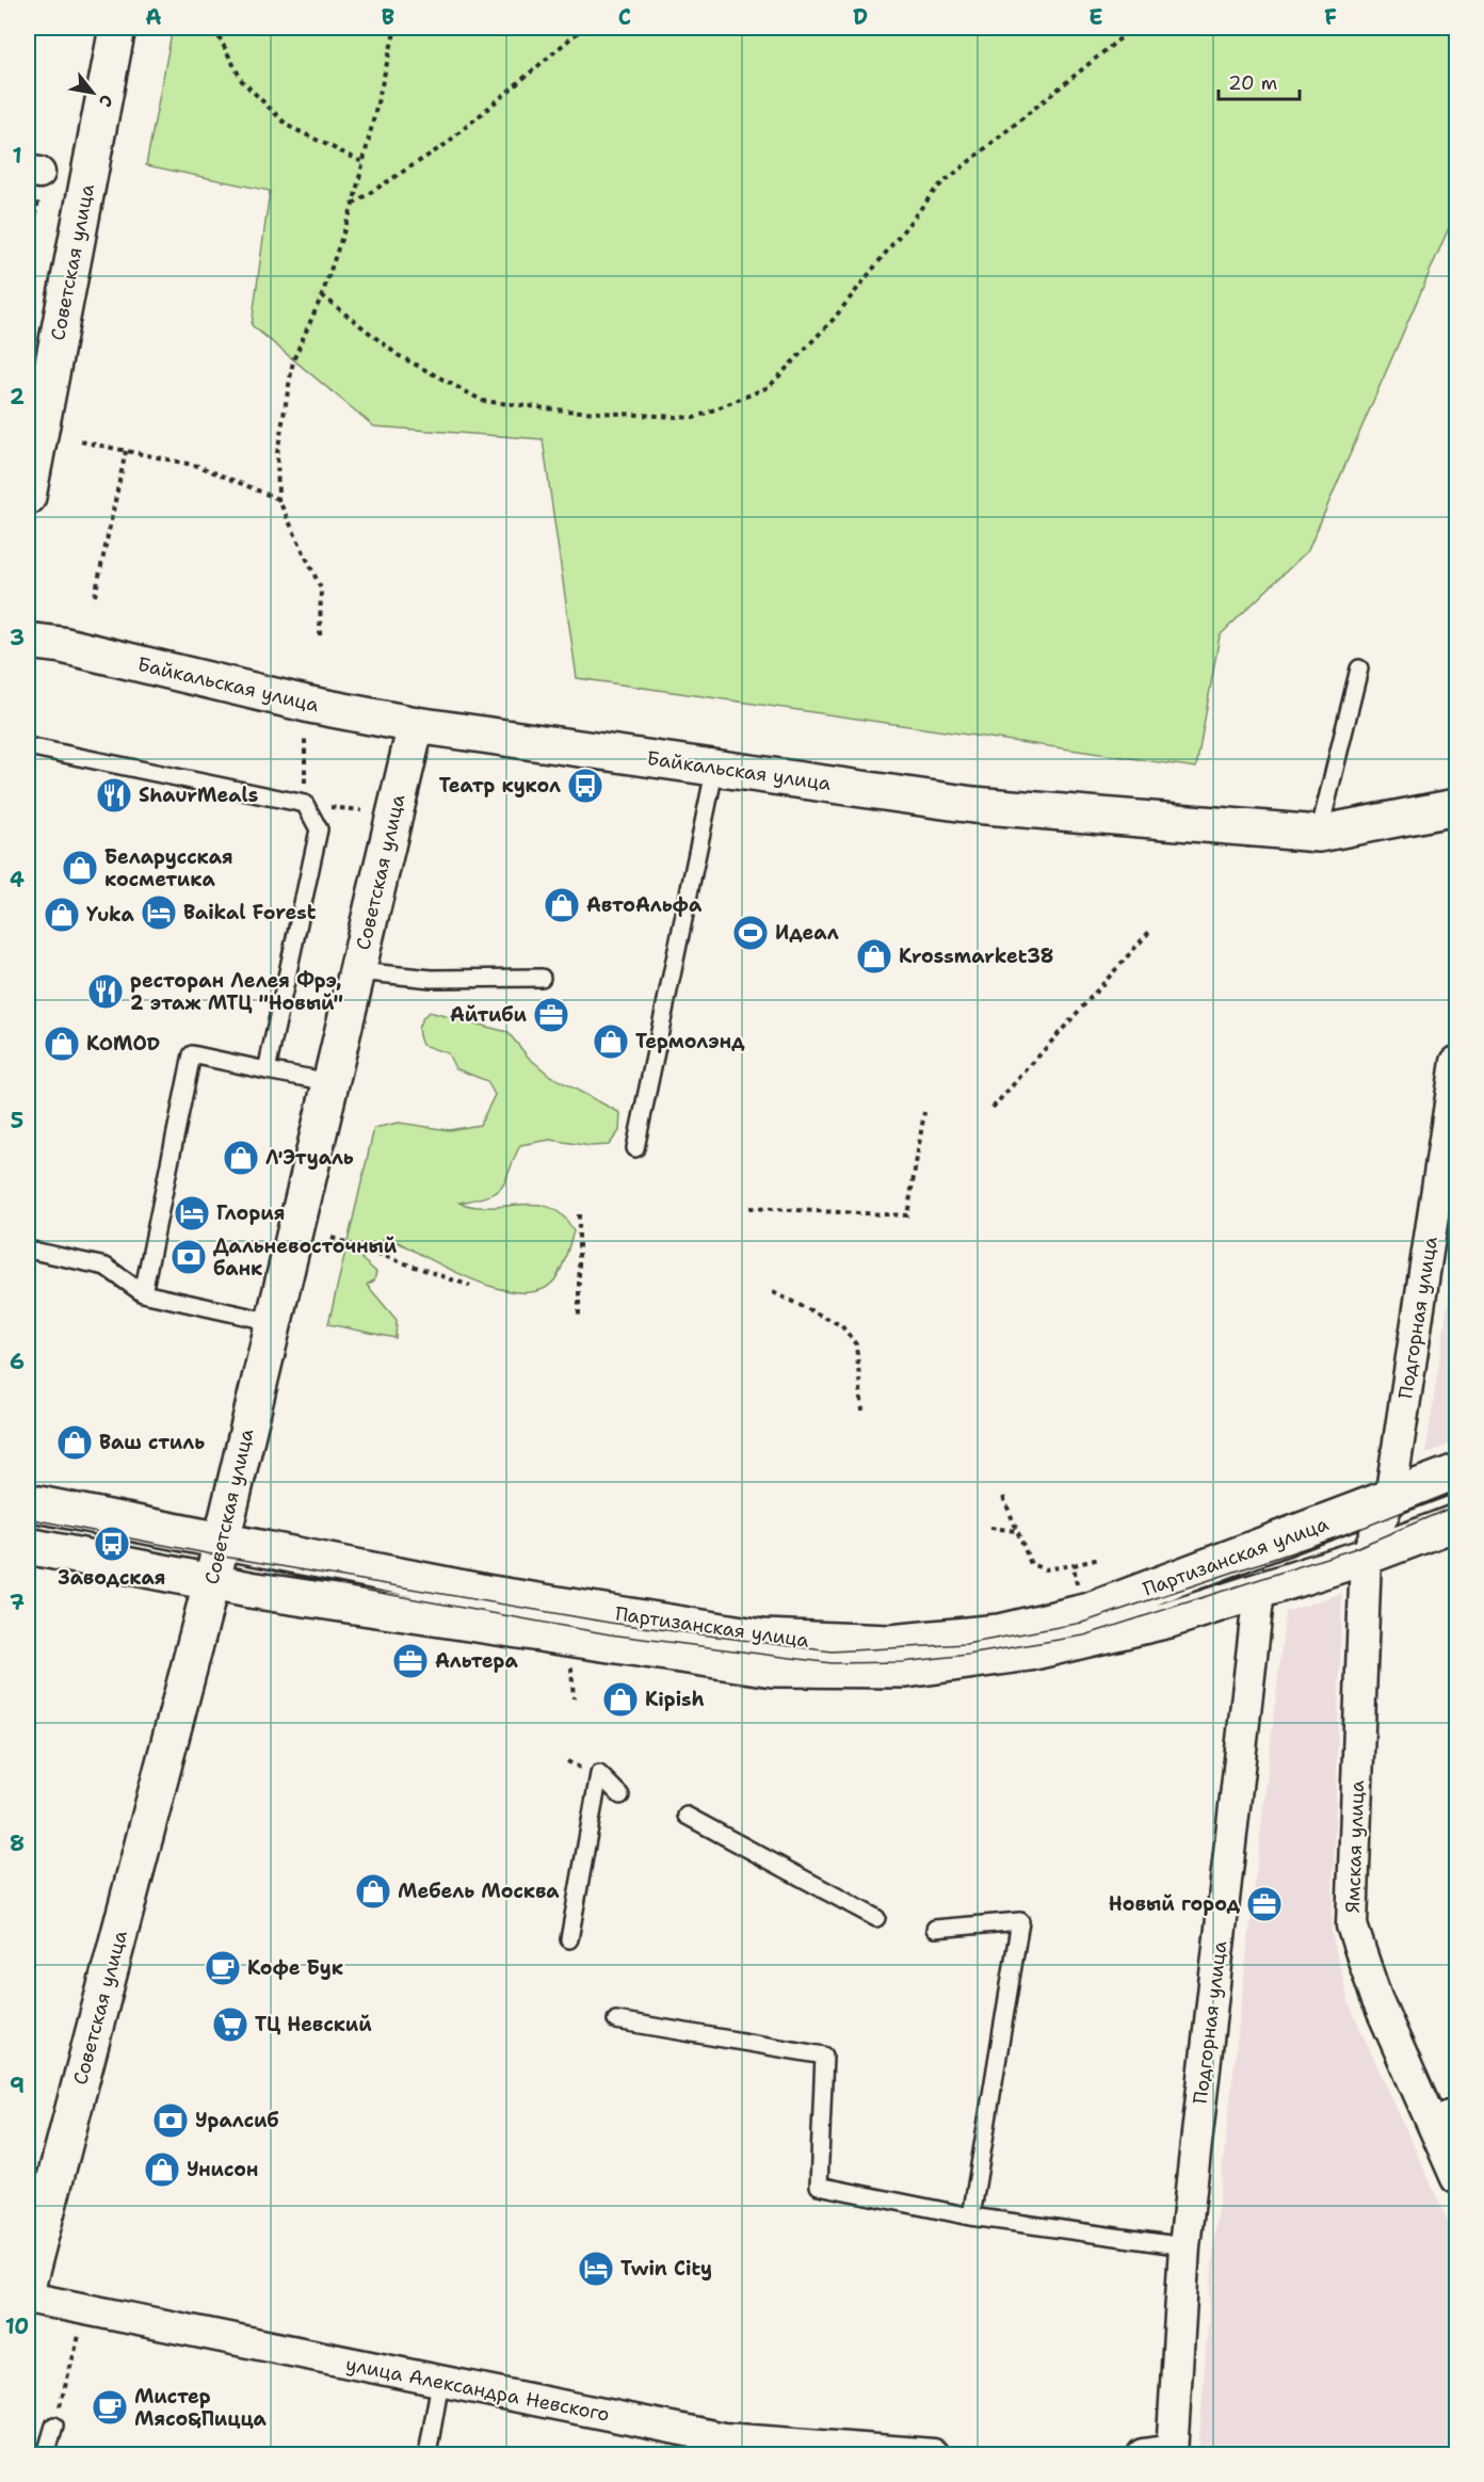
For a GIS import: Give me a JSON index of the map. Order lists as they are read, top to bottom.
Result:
{
  "streets": {
    "street": [
      "Советская улица",
      "Байкальская улица",
      "Подгорная улица",
      "Партизанская улица",
      "Ямская улица",
      "улица Александра Невского"
    ]
  },
  "crossings": [
    ["Советская улица", "Байкальская улица"],
    ["Советская улица", "Партизанская улица"],
    ["Подгорная улица", "Партизанская улица"],
    ["Подгорная улица", "Ямская улица"],
    ["Партизанская улица", "Ямская улица"]
  ],
  "places": {
    "bus stop": ["Театр кукол", "Заводская"],
    "restaurant": ["ShaurMeals", "ресторан Лелея Фрэ, 2 этаж МТЦ \"Новый\""],
    "shop": [
      "Беларусская косметика",
      "АвтоАльфа",
      "Yuka",
      "Krossmarket38",
      "Термолэнд",
      "KOMOD",
      "Л'Этуаль",
      "Ваш стиль",
      "Kipish",
      "Мебель Москва",
      "Унисон"
    ],
    "hotel": ["Baikal Forest", "Глория", "Twin Сity"],
    "sports": ["Идеал"],
    "office": ["Айтиби", "Альтера", "Новый город"],
    "bank": ["Дальневосточный банк", "Уралсиб"],
    "cafe": ["Кофе Бук", "Мистер Мясо&Пицца"],
    "supermarket": ["ТЦ Невский"]
  },
  "scale_bar": "20 m",
  "north": "bottom right",
  "grid": {
    "columns": [
      "A",
      "B",
      "C",
      "D",
      "E",
      "F"
    ],
    "rows": [
      "1",
      "2",
      "3",
      "4",
      "5",
      "6",
      "7",
      "8",
      "9",
      "10"
    ]
  }
}
